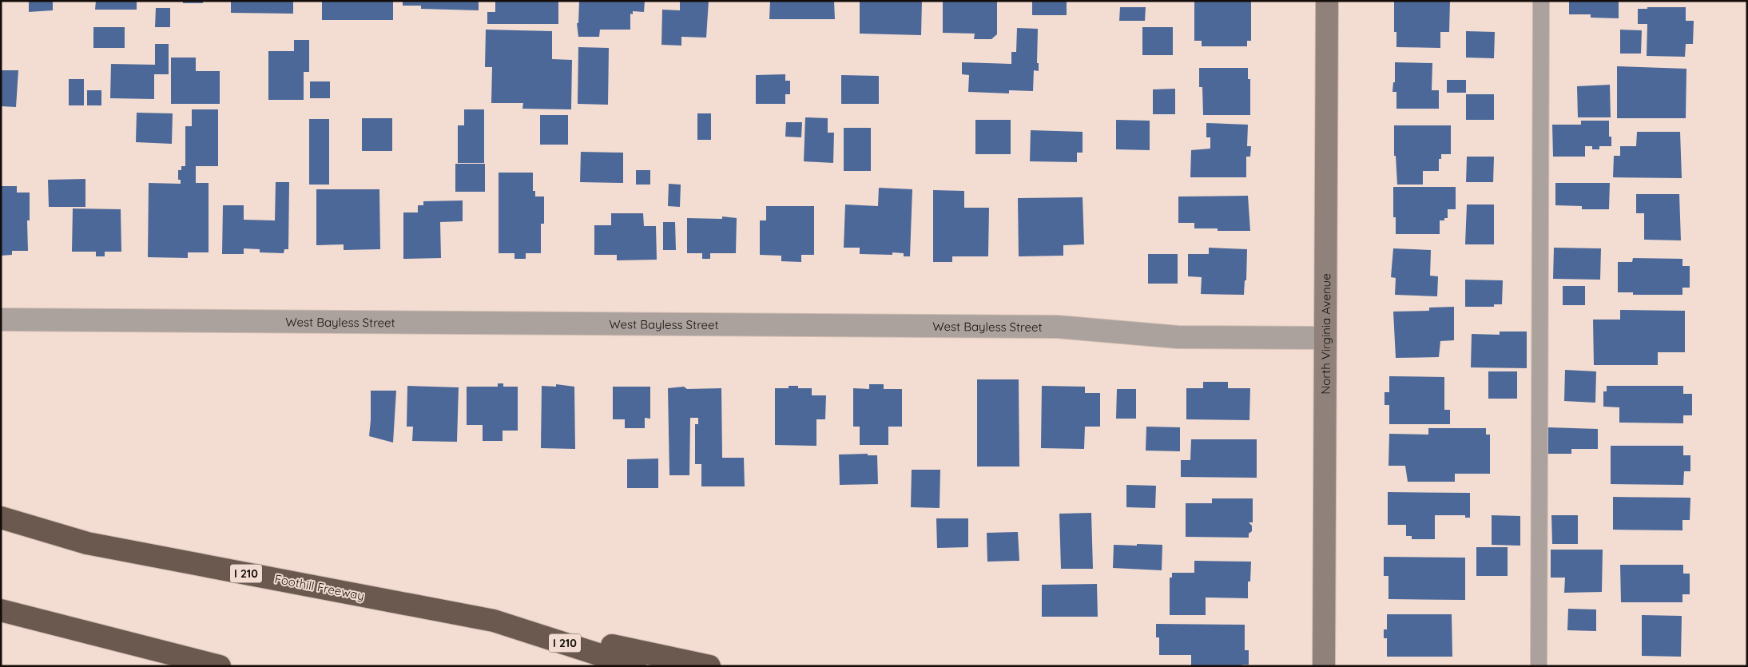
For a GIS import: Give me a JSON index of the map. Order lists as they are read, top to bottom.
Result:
{
  "streets": {
    "highway": ["I 210", "Foothill Freeway"],
    "street": ["West Bayless Street", "North Virginia Avenue"]
  },
  "crossings": [
    ["West Bayless Street", "North Virginia Avenue"]
  ]
}
